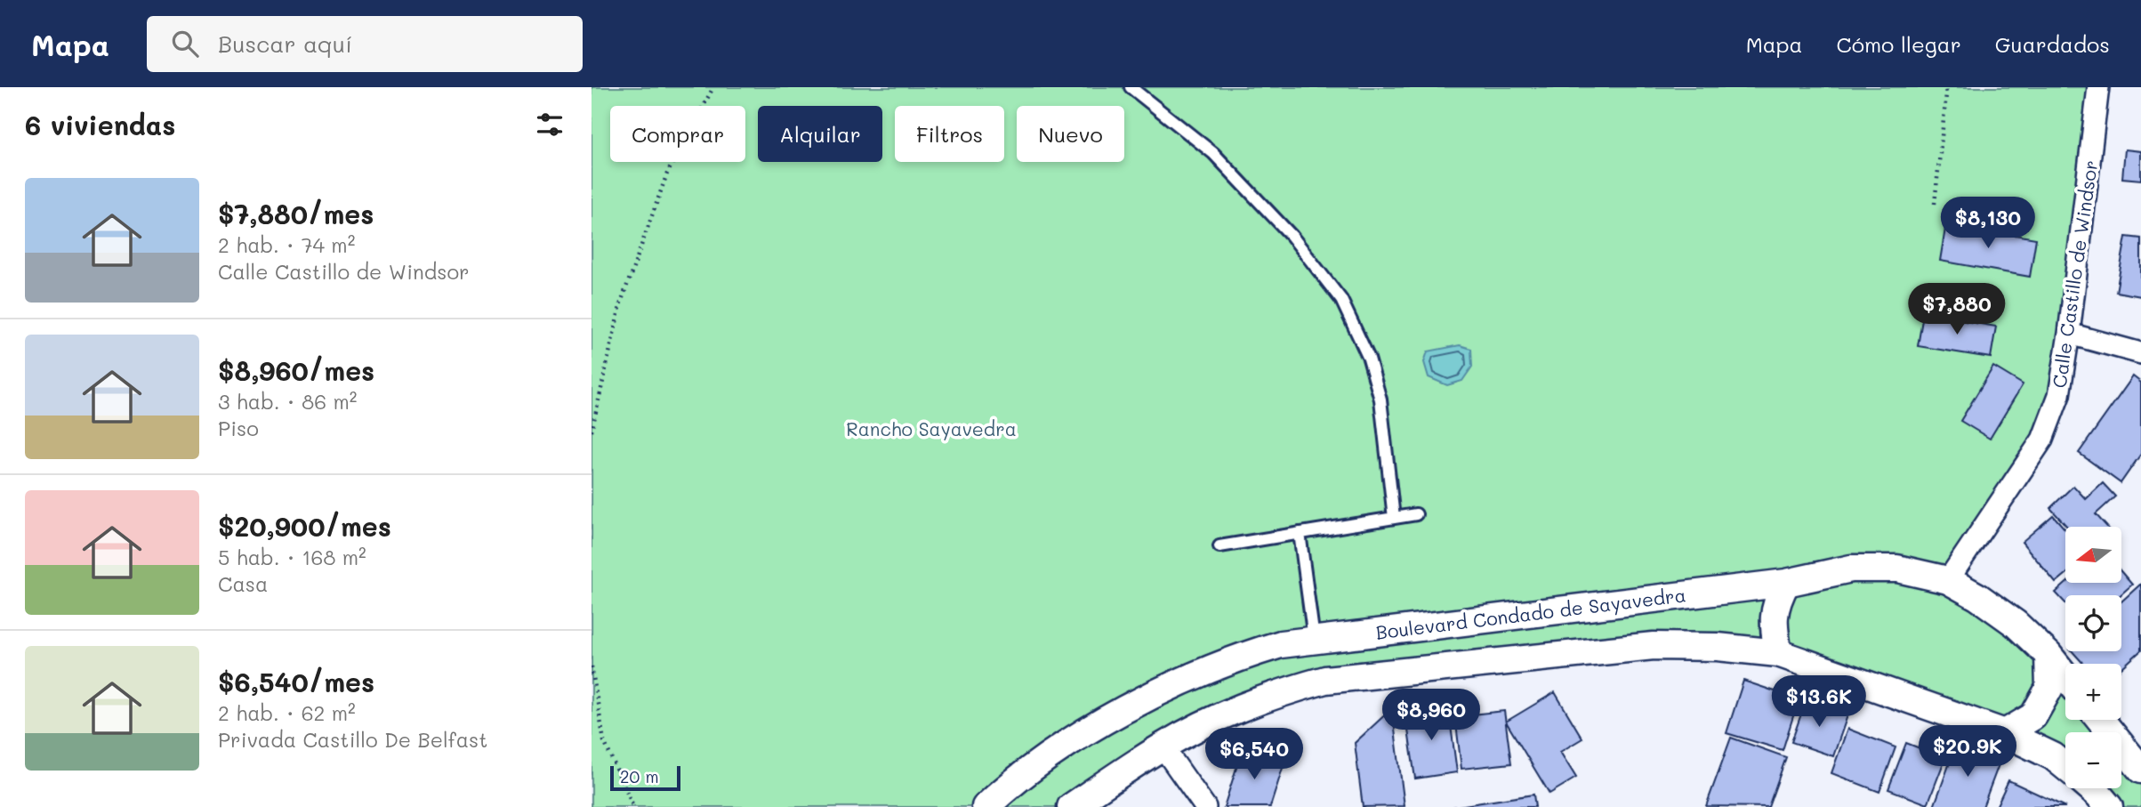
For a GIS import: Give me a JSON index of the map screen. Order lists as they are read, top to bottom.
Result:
{
  "streets": {
    "street": ["Calle Castillo de Windsor", "Boulevard Condado de Sayavedra"]
  },
  "crossings": [
    ["Calle Castillo de Windsor", "Boulevard Condado de Sayavedra"]
  ],
  "parks": ["Rancho Sayavedra"],
  "scale_bar": "20 m",
  "north": "left",
  "page": {
    "header": "Mapa",
    "search": "Buscar aquí",
    "nav": ["Mapa", "Cómo llegar", "Guardados"],
    "heading": "6 viviendas",
    "chip": [
      "Comprar",
      "Alquilar",
      "Filtros",
      "Nuevo"
    ],
    "list": [
      {
        "name": "$7,880/mes",
        "note": "2 hab. · 74 m² · Calle Castillo de Windsor"
      },
      {
        "name": "$8,960/mes",
        "note": "3 hab. · 86 m² · Piso"
      },
      {
        "name": "$20,900/mes",
        "note": "5 hab. · 168 m² · Casa"
      },
      {
        "name": "$6,540/mes",
        "note": "2 hab. · 62 m² · Privada Castillo De Belfast"
      }
    ],
    "price": [
      "$8,130",
      "$7,880",
      "$13.6K",
      "$8,960",
      "$20.9K",
      "$6,540"
    ],
    "map_buttons": ["+", "−"],
    "scale": "20 m"
  }
}
